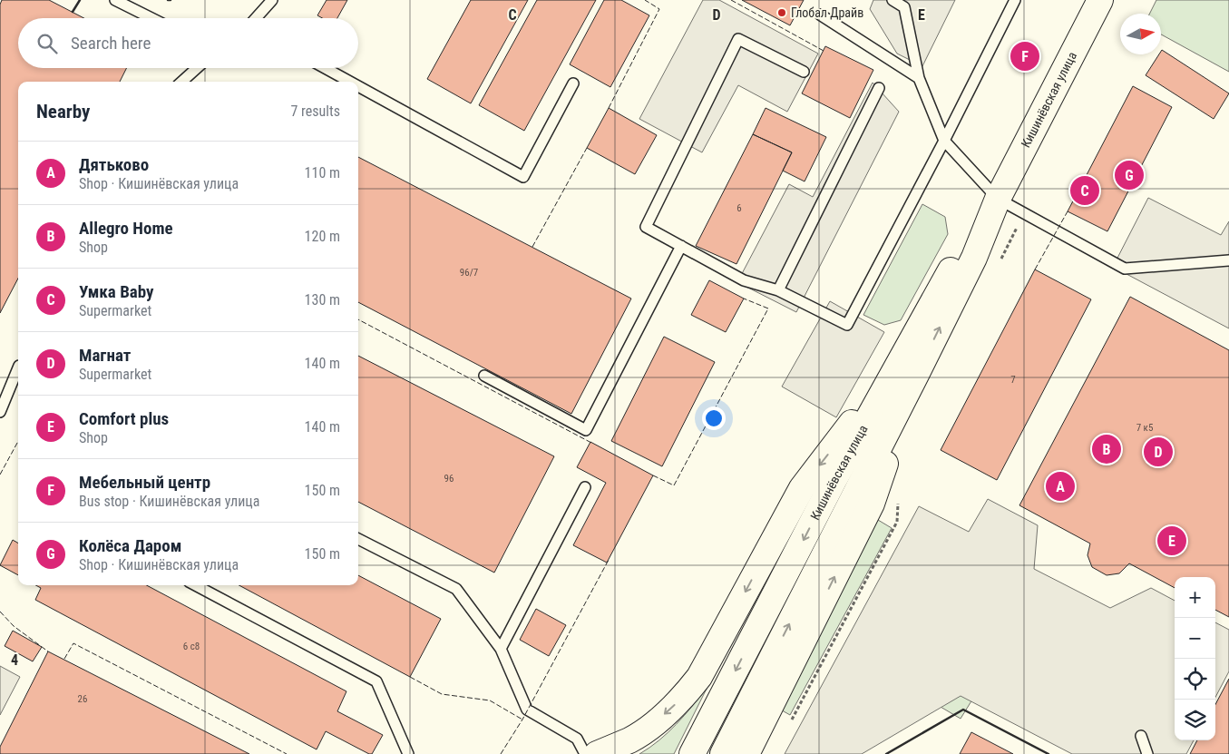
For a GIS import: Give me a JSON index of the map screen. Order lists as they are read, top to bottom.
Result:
{
  "streets": {
    "street": ["Кишинёвская улица"]
  },
  "places": ["Глобал Драйв"],
  "house_numbers": [
    "6",
    "96/7",
    "7",
    "7 к5",
    "96",
    "6 с8",
    "26"
  ],
  "north": "right",
  "page": {
    "search": "Search here",
    "pins": [
      "F",
      "G",
      "C",
      "B",
      "D",
      "A",
      "E"
    ],
    "heading": ["Nearby", "7 results"],
    "list": [
      {
        "mark": "A",
        "name": "Дятьково",
        "note": "Shop · Кишинёвская улица",
        "value": "110 m"
      },
      {
        "mark": "B",
        "name": "Allegro Home",
        "note": "Shop",
        "value": "120 m"
      },
      {
        "mark": "C",
        "name": "Умка Baby",
        "note": "Supermarket",
        "value": "130 m"
      },
      {
        "mark": "D",
        "name": "Магнат",
        "note": "Supermarket",
        "value": "140 m"
      },
      {
        "mark": "E",
        "name": "Comfort plus",
        "note": "Shop",
        "value": "140 m"
      },
      {
        "mark": "F",
        "name": "Мебельный центр",
        "note": "Bus stop · Кишинёвская улица",
        "value": "150 m"
      },
      {
        "mark": "G",
        "name": "Колёса Даром",
        "note": "Shop · Кишинёвская улица",
        "value": "150 m"
      }
    ],
    "map_buttons": ["+", "−"]
  },
  "grid": {
    "columns": ["C", "D", "E"],
    "rows": ["4"]
  }
}
